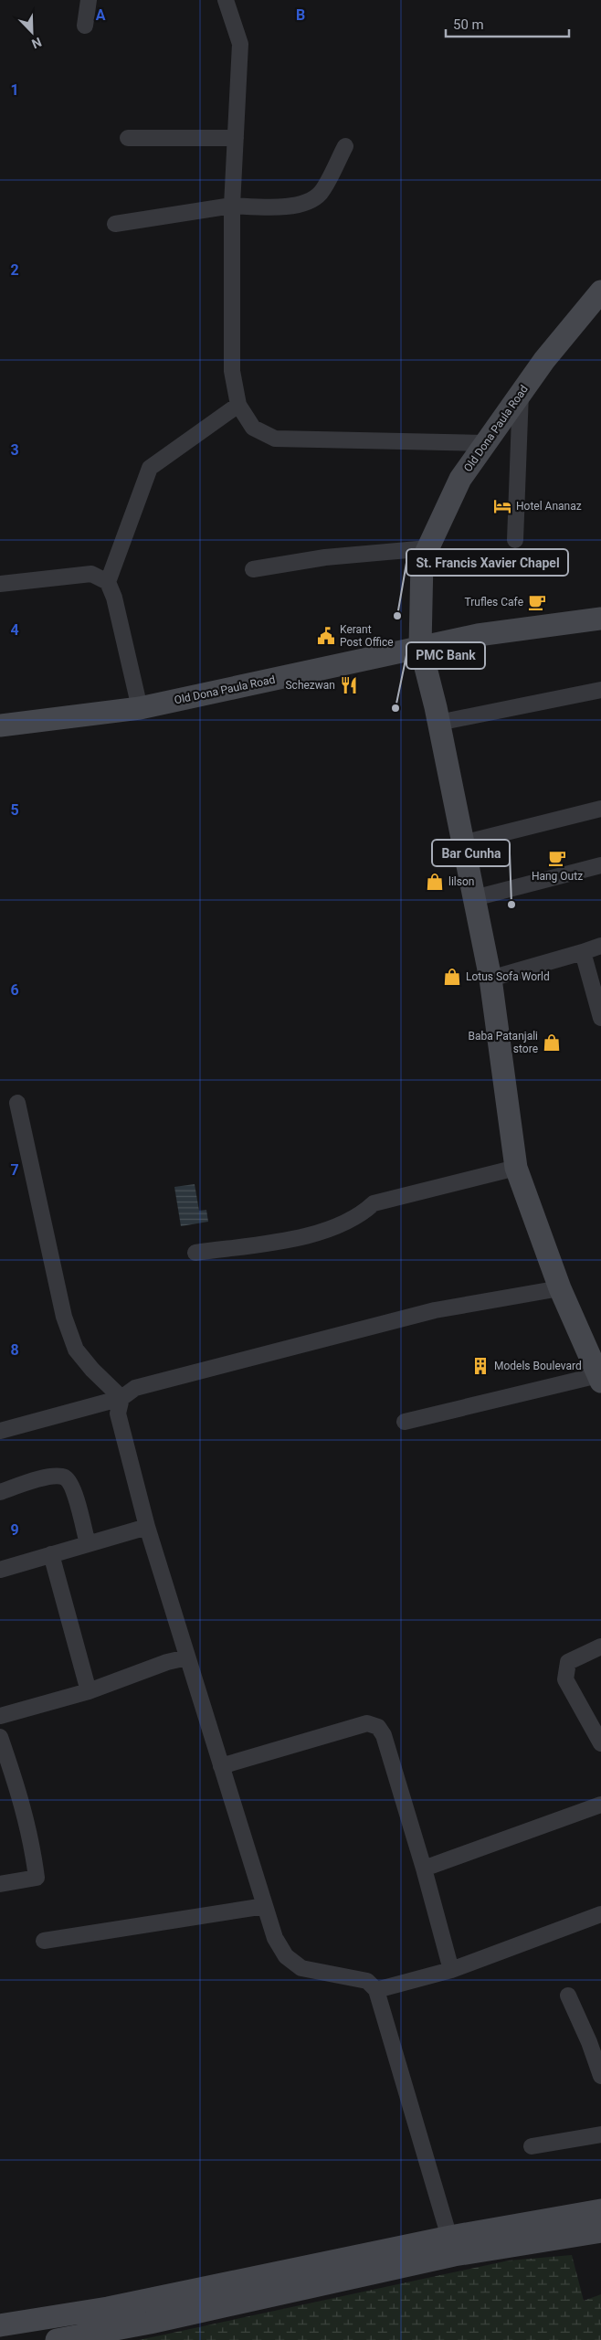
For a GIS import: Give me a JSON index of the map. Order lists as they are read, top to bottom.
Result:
{
  "streets": {
    "main road": ["Old Dona Paula Road"]
  },
  "places": {
    "hotel": ["Hotel Ananaz"],
    "cafe": ["Trufles Cafe", "Hang Outz"],
    "other": ["St. Francis Xavier Chapel", "PMC Bank", "Bar Cunha"],
    "public building": ["Kerant Post Office"],
    "restaurant": ["Schezwan"],
    "shop": ["lilson", "Lotus Sofa World", "Baba Patanjali store"],
    "building": ["Models Boulevard"]
  },
  "scale_bar": "50 m",
  "north": "bottom right",
  "grid": {
    "columns": ["A", "B"],
    "rows": [
      "1",
      "2",
      "3",
      "4",
      "5",
      "6",
      "7",
      "8",
      "9"
    ]
  }
}
